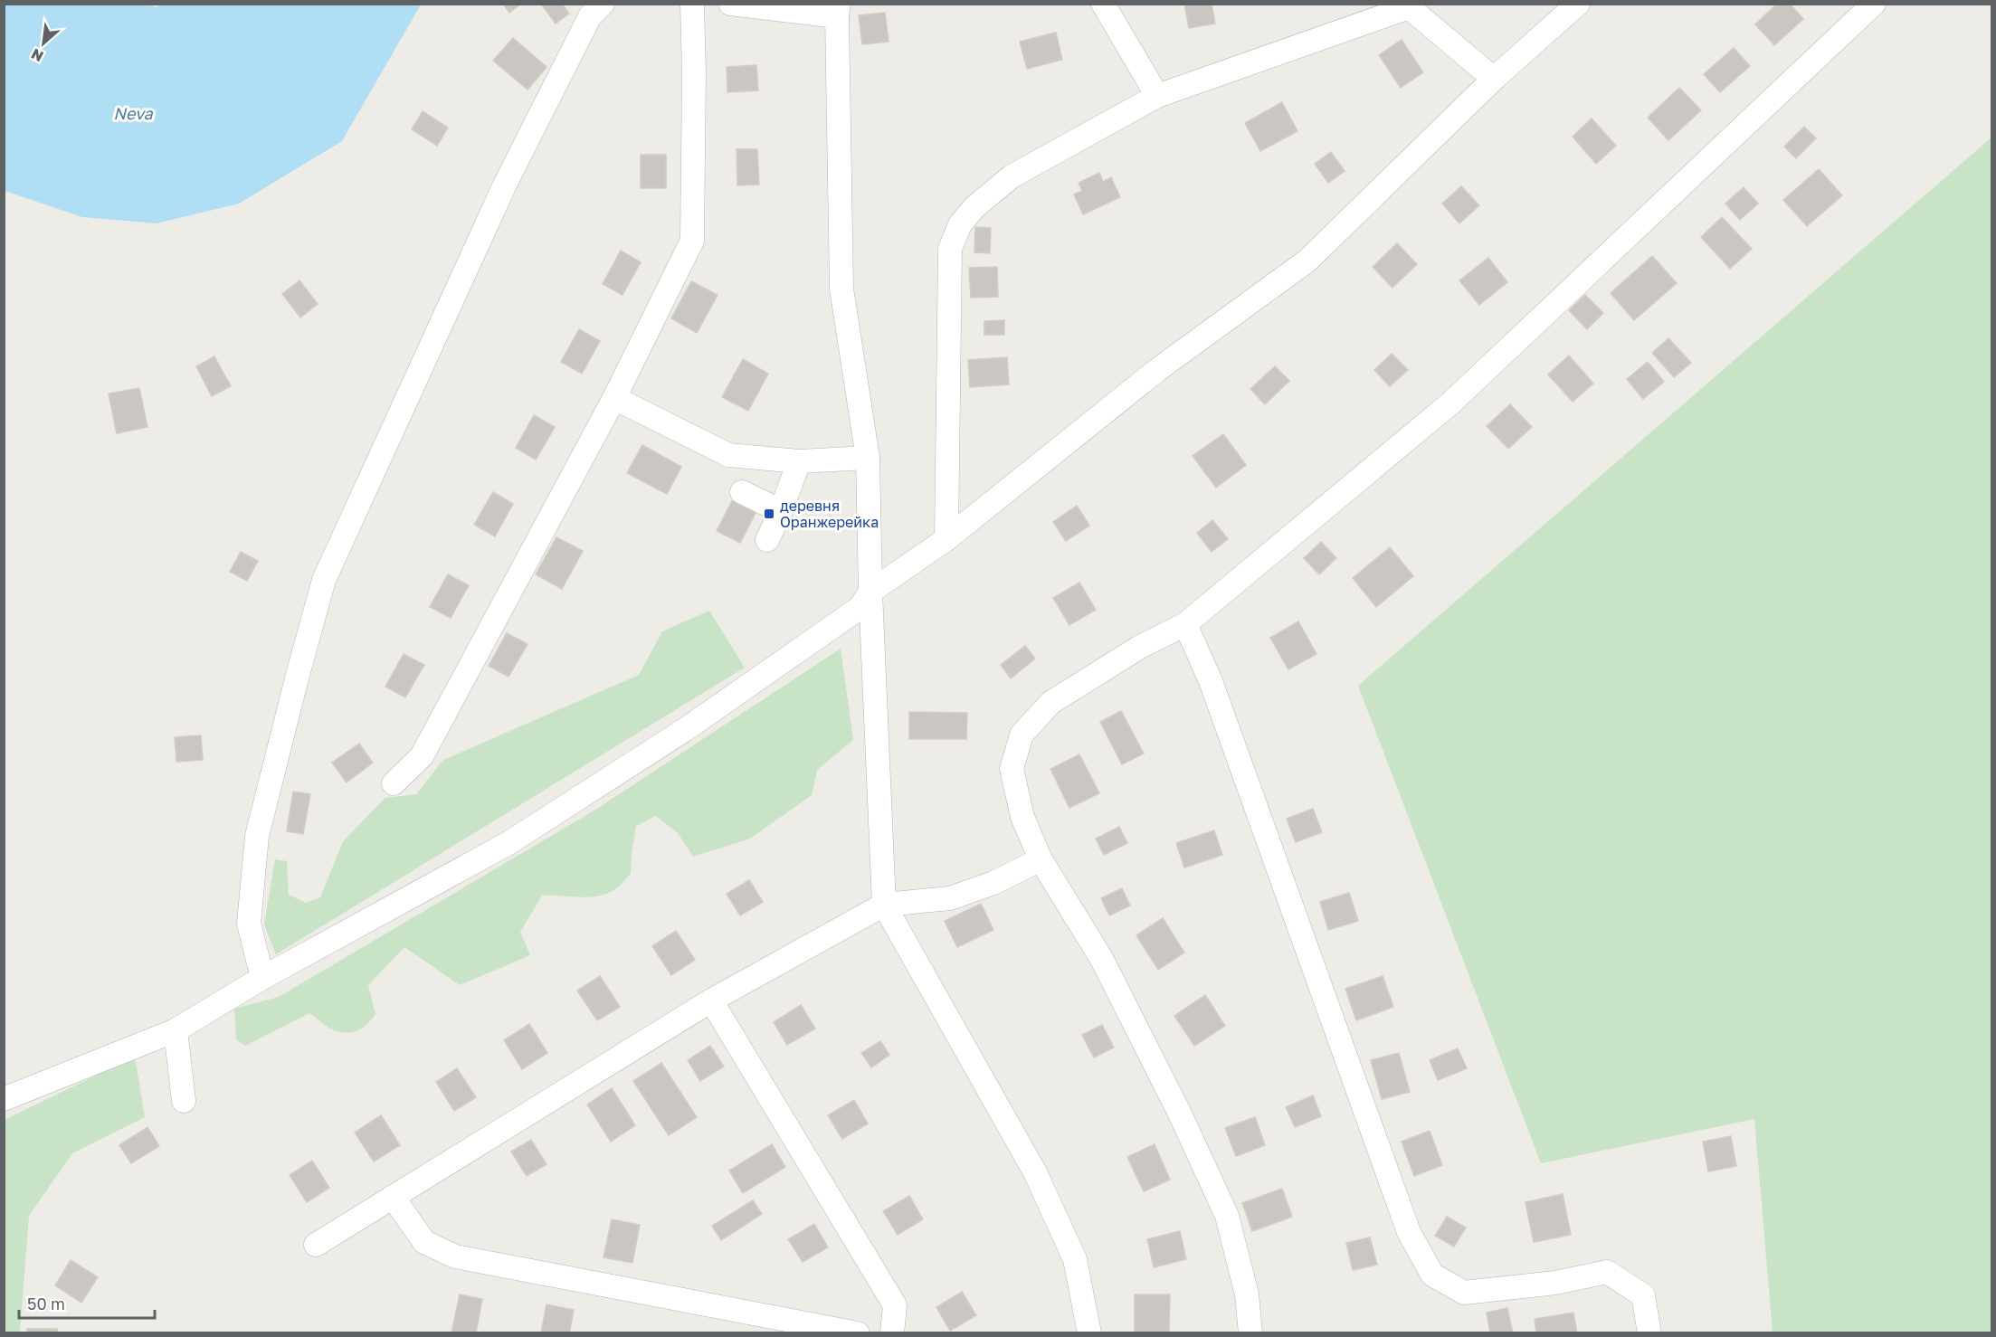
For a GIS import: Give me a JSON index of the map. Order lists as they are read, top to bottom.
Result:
{
  "water": ["Neva"],
  "places": {
    "transit": ["деревня Оранжерейка"]
  },
  "scale_bar": "50 m",
  "north": "bottom left"
}
